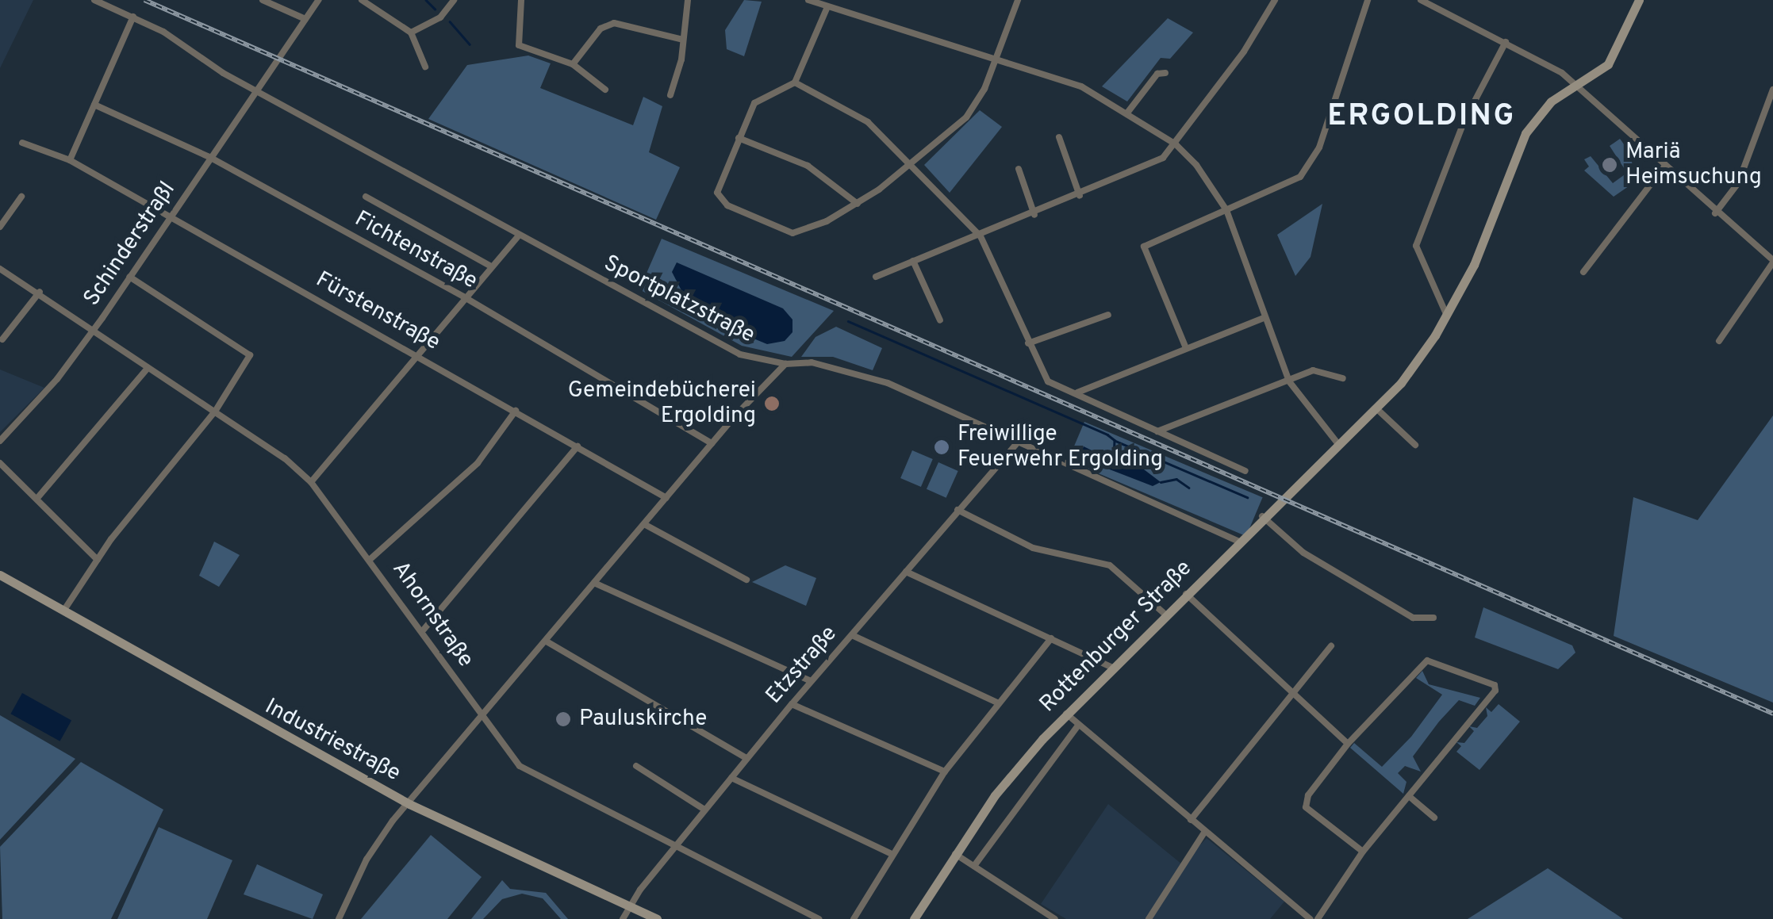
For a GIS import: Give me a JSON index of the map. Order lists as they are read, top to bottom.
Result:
{
  "streets": {
    "street": [
      "Schinderstraßl",
      "Fichtenstraße",
      "Sportplatzstraße",
      "Fürstenstraße",
      "Ahornstraße",
      "Rottenburger Straße",
      "Etzstraße",
      "Industriestraße"
    ]
  },
  "crossings": [
    ["Schinderstraßl", "Fichtenstraße"],
    ["Schinderstraßl", "Sportplatzstraße"],
    ["Schinderstraßl", "Fürstenstraße"],
    ["Schinderstraßl", "Ahornstraße"],
    ["Sportplatzstraße", "Rottenburger Straße"],
    ["Sportplatzstraße", "Etzstraße"],
    ["Ahornstraße", "Etzstraße"],
    ["Etzstraße", "Industriestraße"]
  ],
  "districts": ["ERGOLDING"],
  "places": [
    "Mariä Heimsuchung",
    "Gemeindebücherei Ergolding",
    "Freiwillige Feuerwehr Ergolding",
    "Pauluskirche"
  ]
}
